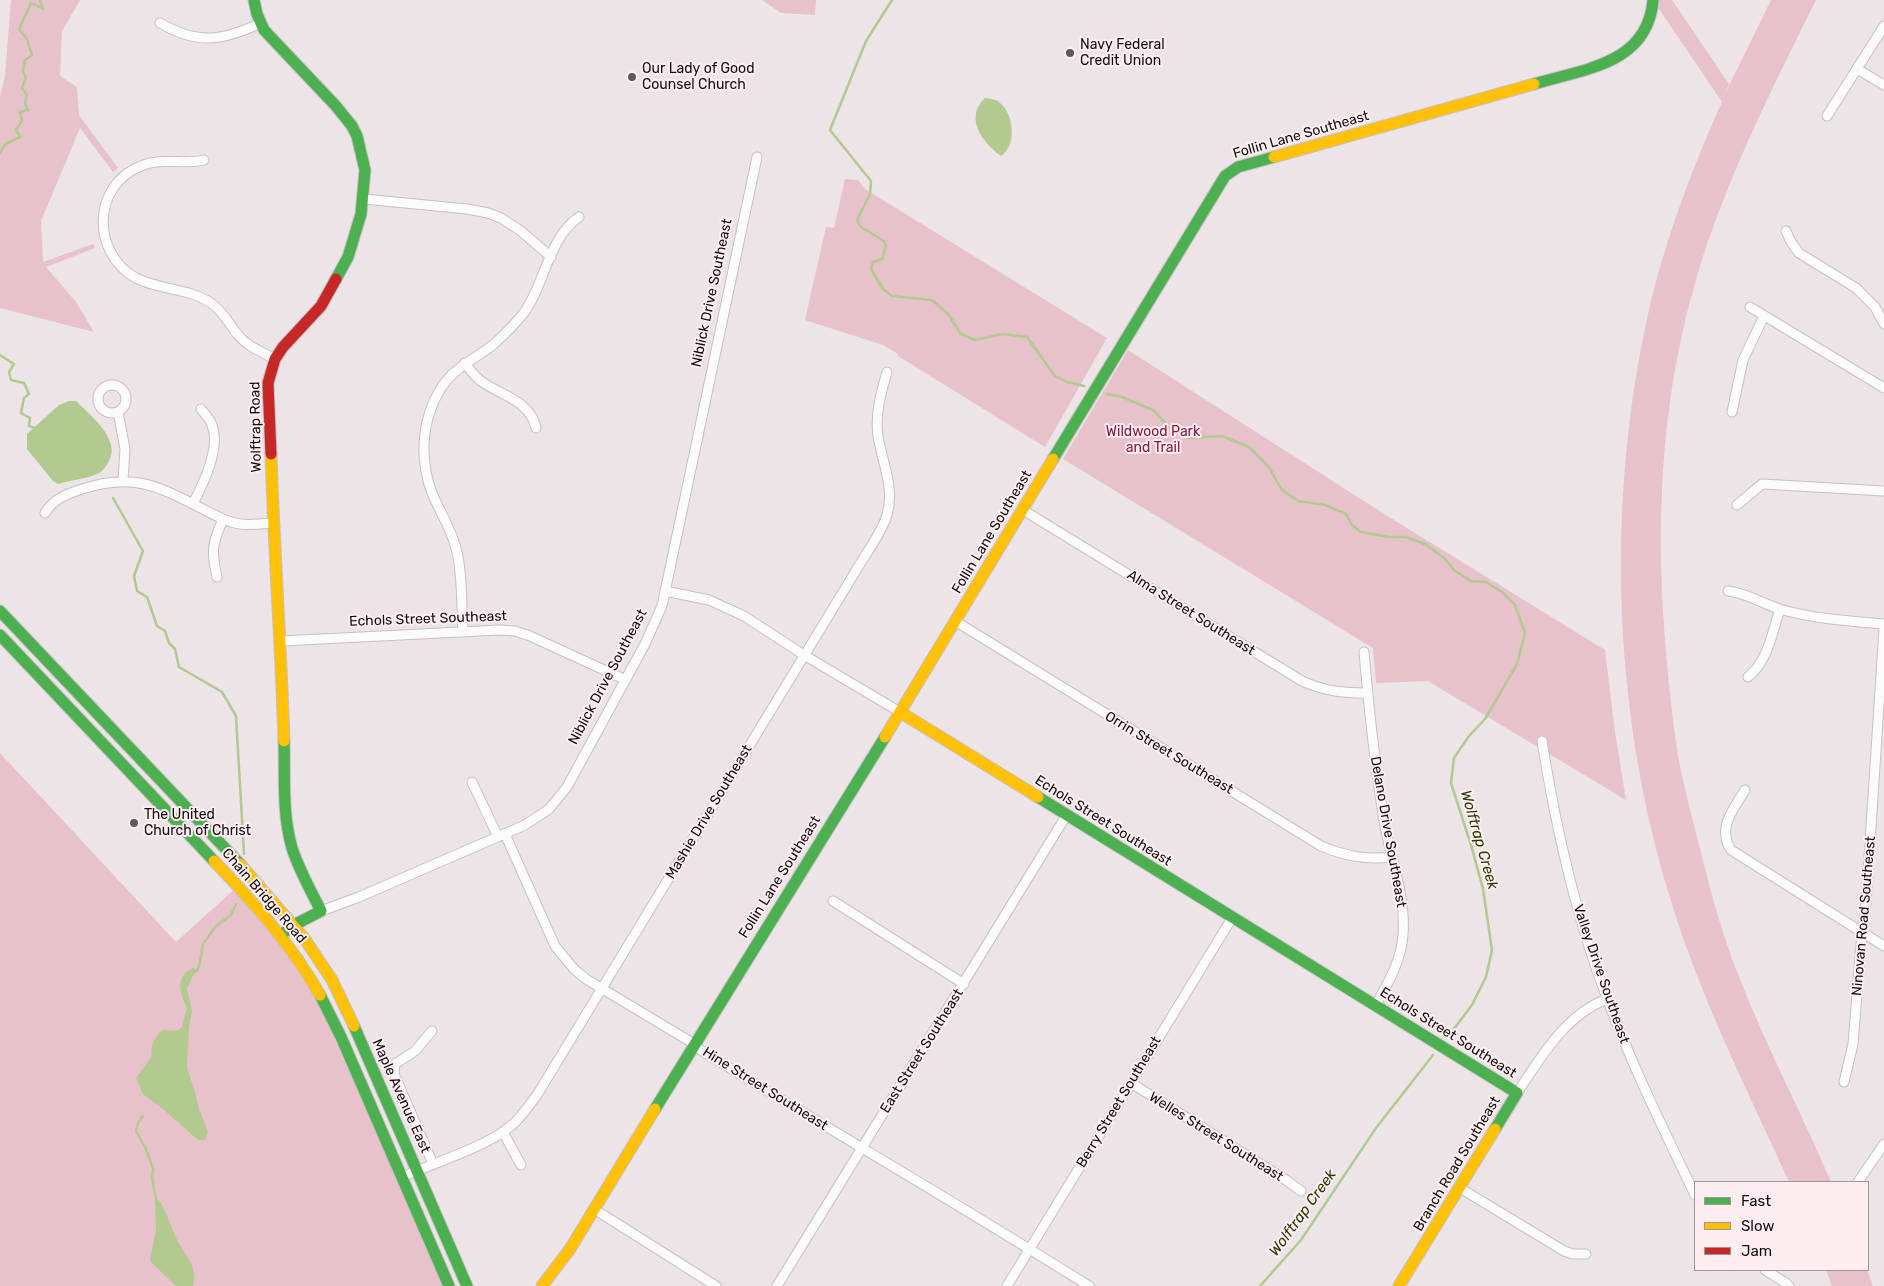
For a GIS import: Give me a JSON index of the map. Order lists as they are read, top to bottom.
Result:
{
  "streets": {
    "street": [
      "Follin Lane Southeast",
      "Niblick Drive Southeast",
      "Wolftrap Road",
      "Alma Street Southeast",
      "Echols Street Southeast",
      "Orrin Street Southeast",
      "Mashie Drive Southeast",
      "Delano Drive Southeast",
      "Chain Bridge Road",
      "Ninovan Road Southeast",
      "Valley Drive Southeast",
      "East Street Southeast",
      "Hine Street Southeast",
      "Maple Avenue East",
      "Berry Street Southeast",
      "Welles Street Southeast",
      "Branch Road Southeast"
    ]
  },
  "crossings": [
    ["Follin Lane Southeast", "Alma Street Southeast"],
    ["Follin Lane Southeast", "Echols Street Southeast"],
    ["Follin Lane Southeast", "Orrin Street Southeast"],
    ["Follin Lane Southeast", "Hine Street Southeast"],
    ["Niblick Drive Southeast", "Wolftrap Road"],
    ["Niblick Drive Southeast", "Echols Street Southeast"],
    ["Niblick Drive Southeast", "Chain Bridge Road"],
    ["Niblick Drive Southeast", "Hine Street Southeast"],
    ["Niblick Drive Southeast", "Maple Avenue East"],
    ["Wolftrap Road", "Echols Street Southeast"],
    ["Alma Street Southeast", "Delano Drive Southeast"],
    ["Echols Street Southeast", "Mashie Drive Southeast"],
    ["Echols Street Southeast", "Delano Drive Southeast"],
    ["Echols Street Southeast", "East Street Southeast"],
    ["Echols Street Southeast", "Berry Street Southeast"],
    ["Echols Street Southeast", "Branch Road Southeast"],
    ["Orrin Street Southeast", "Delano Drive Southeast"],
    ["Mashie Drive Southeast", "Chain Bridge Road"],
    ["Mashie Drive Southeast", "Hine Street Southeast"],
    ["Mashie Drive Southeast", "Maple Avenue East"],
    ["Chain Bridge Road", "Maple Avenue East"],
    ["Valley Drive Southeast", "Branch Road Southeast"],
    ["East Street Southeast", "Hine Street Southeast"],
    ["Hine Street Southeast", "Berry Street Southeast"],
    ["Berry Street Southeast", "Welles Street Southeast"]
  ],
  "water": ["Wolftrap Creek"],
  "parks": ["Wildwood Park and Trail"],
  "places": ["Navy Federal Credit Union", "Our Lady of Good Counsel Church", "The United Church of Christ"],
  "legend": ["Fast", "Slow", "Jam"]
}
